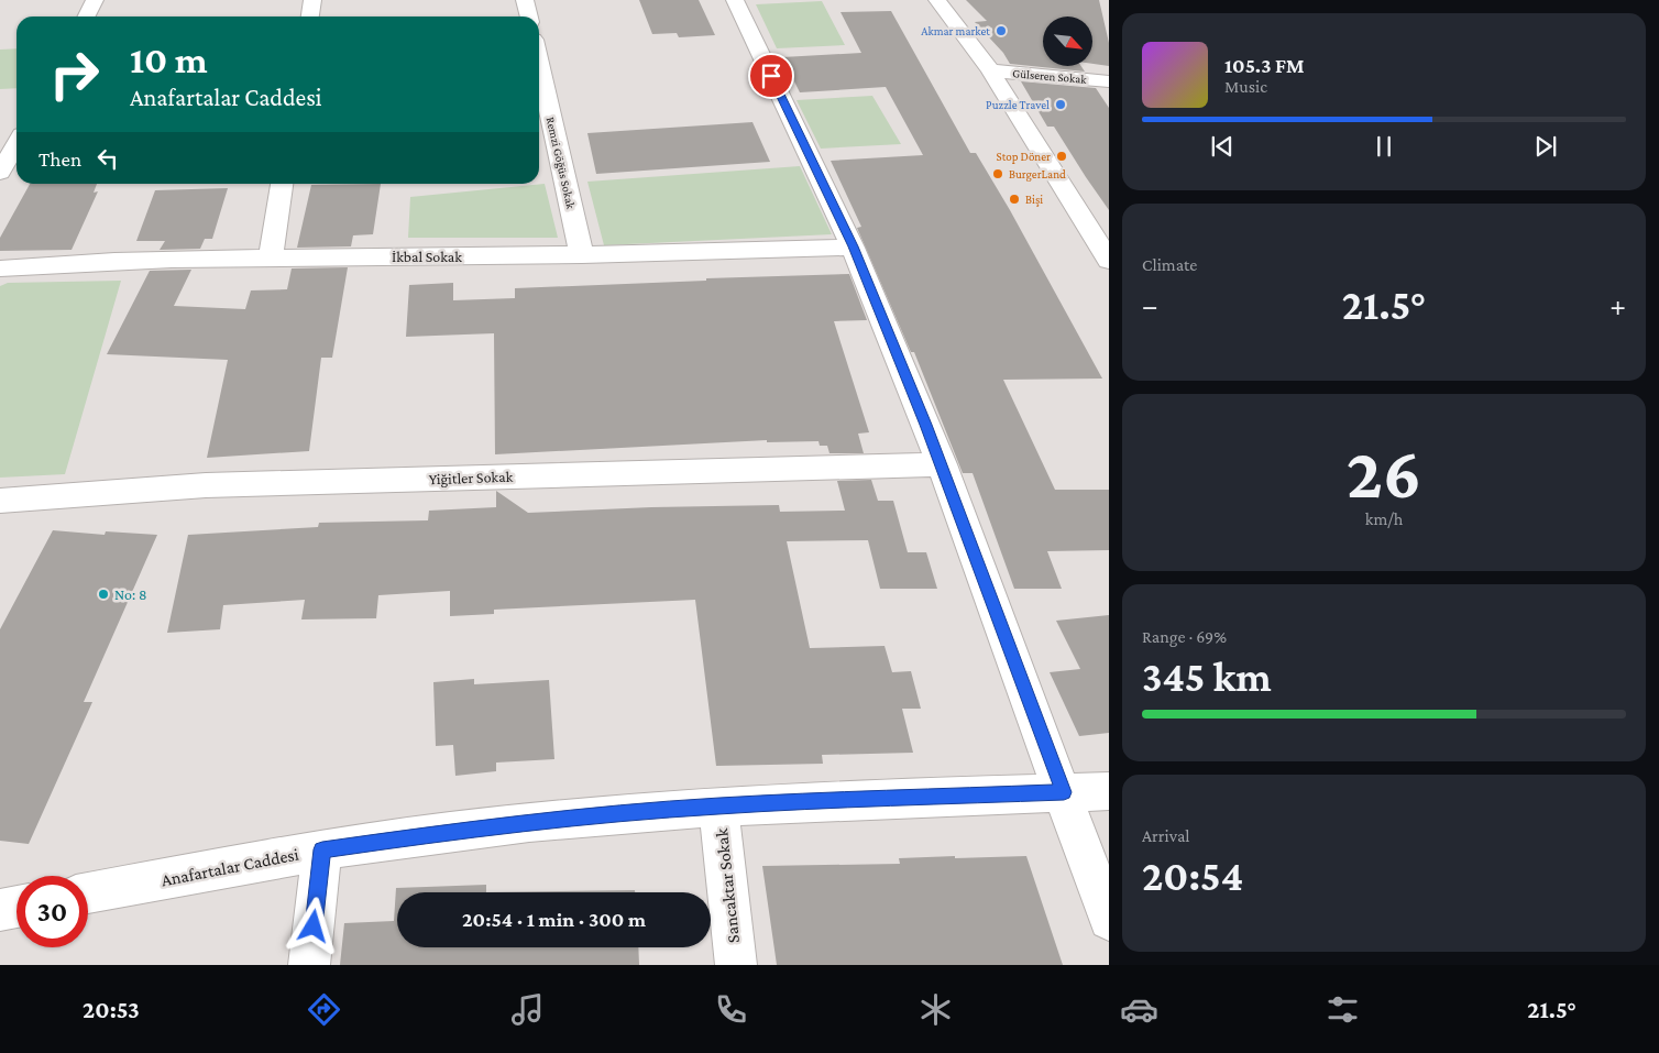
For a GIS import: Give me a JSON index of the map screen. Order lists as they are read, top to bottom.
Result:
{
  "streets": {
    "street": [
      "Gülseren Sokak",
      "Remzi Göğüs Sokak",
      "İkbal Sokak",
      "Yiğitler Sokak",
      "Anafartalar Caddesi",
      "Sancaktar Sokak"
    ]
  },
  "crossings": [
    ["Remzi Göğüs Sokak", "İkbal Sokak"],
    ["Anafartalar Caddesi", "Sancaktar Sokak"]
  ],
  "places": [
    "Akmar market",
    "Puzzle Travel",
    "Stop Döner",
    "BurgerLand",
    "Bişi",
    "No: 8"
  ],
  "north": "bottom right",
  "page": {
    "turn": ["10 m", "Anafartalar Caddesi"],
    "song": ["105.3 FM", "Music"],
    "then": "Then",
    "tile": [
      "Climate",
      ["26", "km/h"],
      ["Range · 69%", "345 km"],
      ["Arrival", "20:54"]
    ],
    "heat": ["−", "21.5°", "+"],
    "limit": "30",
    "trip": "20:54 · 1 min · 300 m",
    "tabs": ["20:53", "21.5°"]
  }
}
